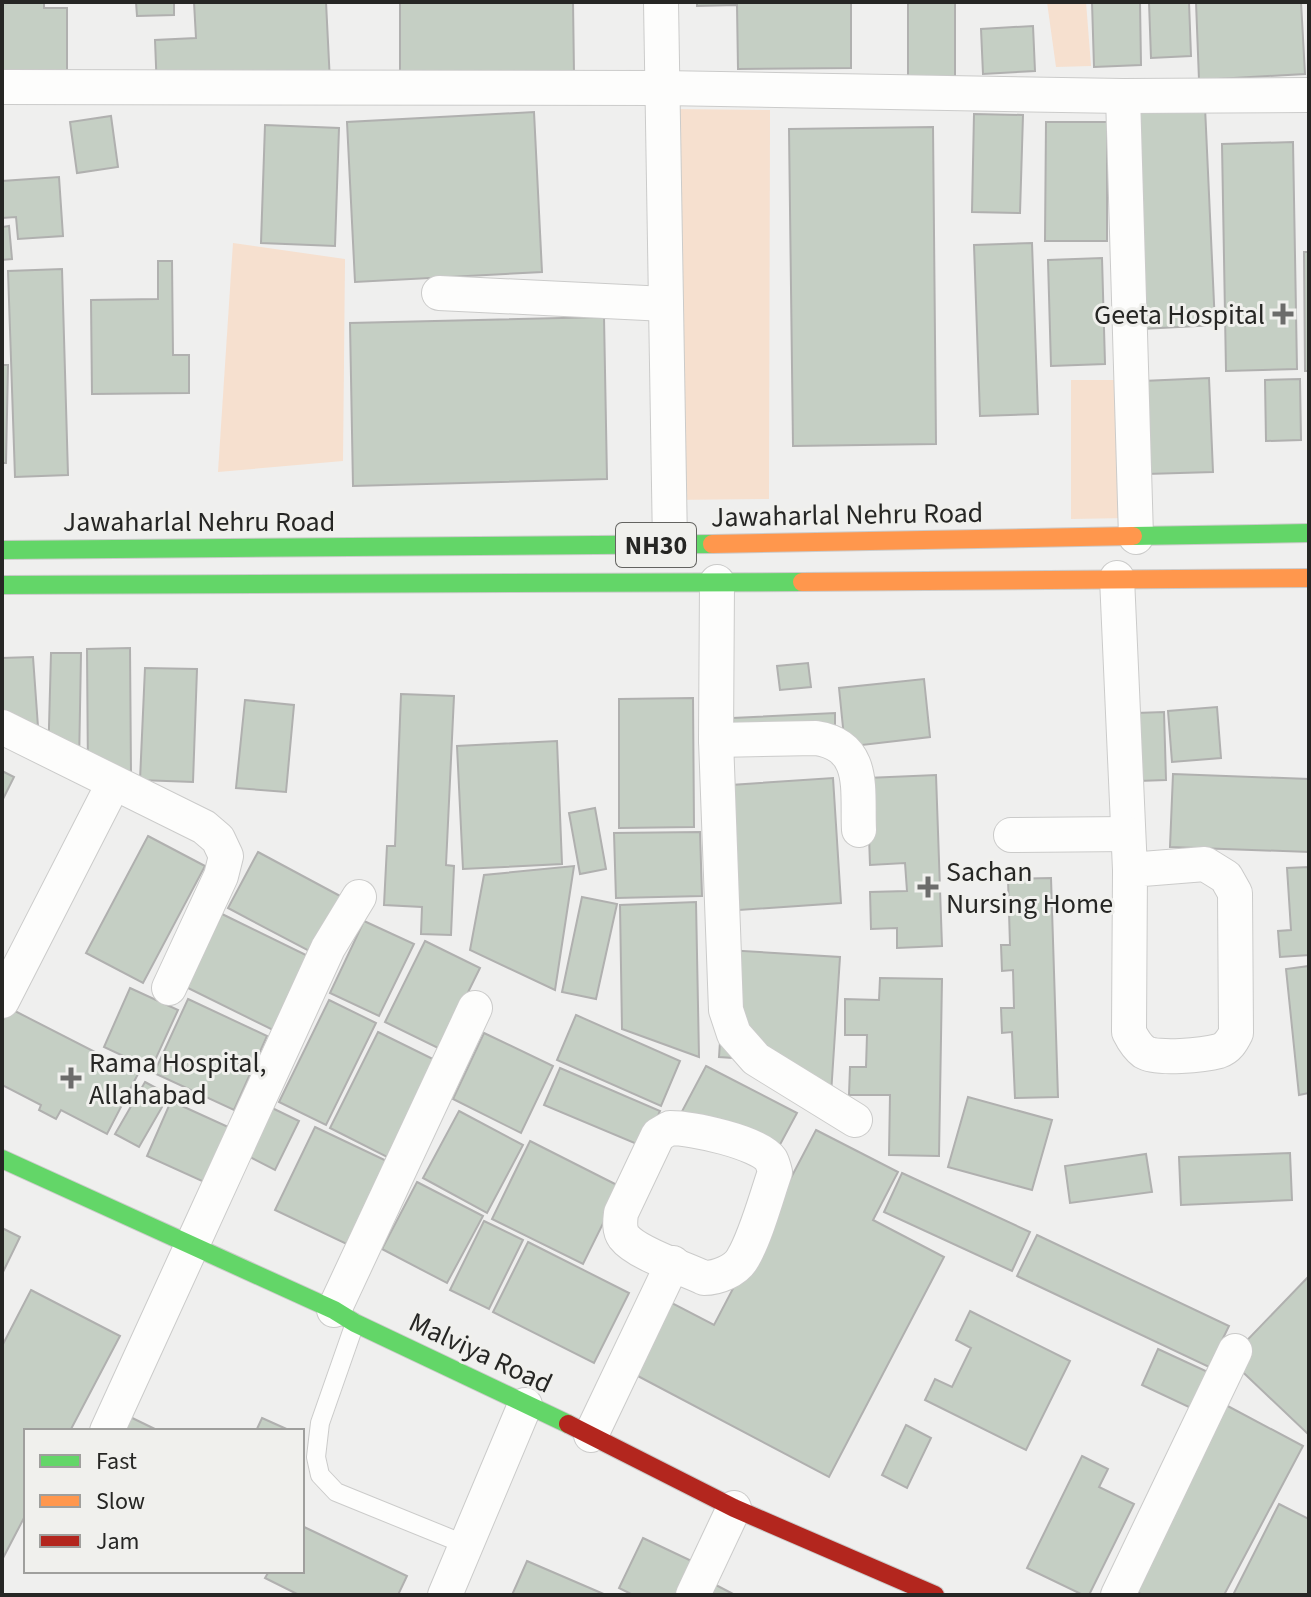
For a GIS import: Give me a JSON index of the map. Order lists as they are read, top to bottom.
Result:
{
  "streets": {
    "main road": ["Jawaharlal Nehru Road", "NH30", "Malviya Road"]
  },
  "places": {
    "health": ["Geeta Hospital", "Sachan Nursing Home", "Rama Hospital, Allahabad"]
  },
  "legend": ["Fast", "Slow", "Jam"]
}
